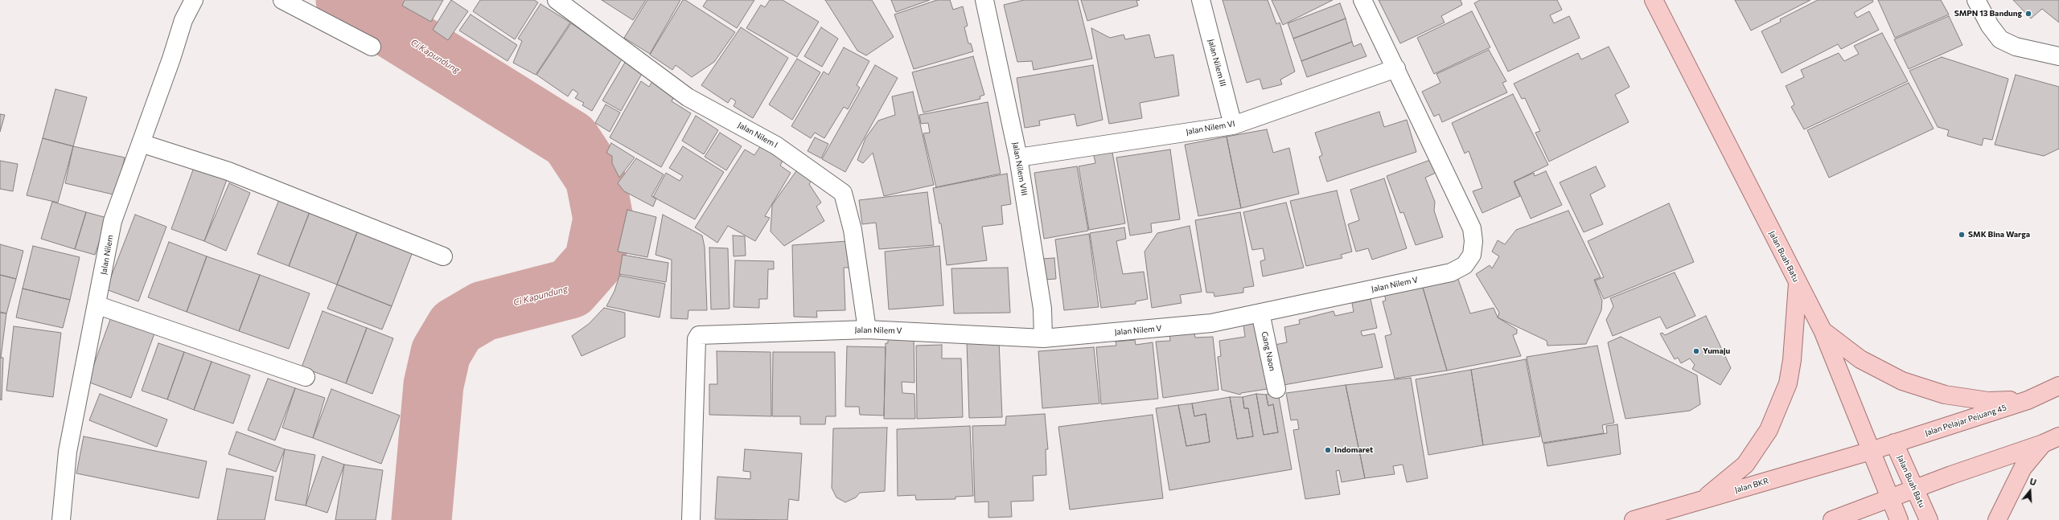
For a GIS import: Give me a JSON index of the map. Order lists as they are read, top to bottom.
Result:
{
  "streets": {
    "main road": ["Jalan Buah Batu", "Jalan Pelajar Pejuang 45", "Jalan BKR"],
    "street": [
      "Jalan Nilem III",
      "Jalan Nilem VI",
      "Jalan Nilem I",
      "Jalan Nilem VIII",
      "Jalan Nilem",
      "Jalan Nilem V",
      "Gang Naon"
    ]
  },
  "crossings": [
    ["Jalan Nilem III", "Jalan Nilem VI"],
    ["Jalan Nilem VI", "Jalan Nilem VIII"],
    ["Jalan Nilem VI", "Jalan Nilem V"],
    ["Jalan Nilem I", "Jalan Nilem V"],
    ["Jalan Nilem VIII", "Jalan Nilem V"],
    ["Jalan Buah Batu", "Jalan Pelajar Pejuang 45"],
    ["Jalan Buah Batu", "Jalan BKR"],
    ["Jalan Nilem V", "Gang Naon"],
    ["Jalan Pelajar Pejuang 45", "Jalan BKR"]
  ],
  "water": ["Ci Kapundung"],
  "places": [
    "SMPN 13 Bandung",
    "SMK Bina Warga",
    "Yumaju",
    "Indomaret"
  ],
  "north": "top"
}
